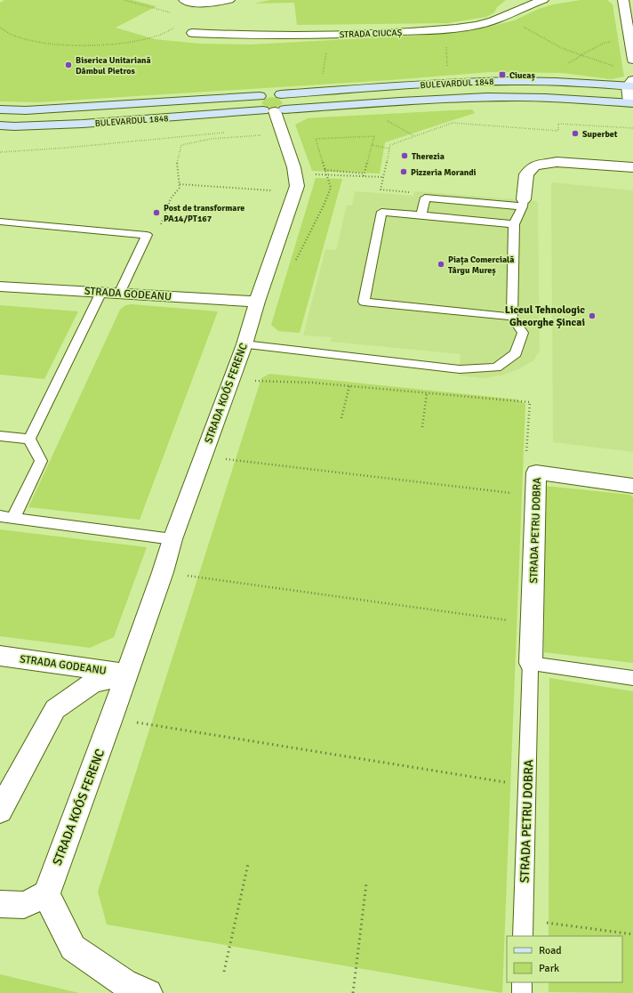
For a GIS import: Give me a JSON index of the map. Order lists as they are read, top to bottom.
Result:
{
  "streets": {
    "street": [
      "STRADA CIUCAȘ",
      "BULEVARDUL 1848",
      "STRADA GODEANU",
      "STRADA KOÓS FERENC",
      "STRADA PETRU DOBRA"
    ]
  },
  "crossings": [
    ["BULEVARDUL 1848", "STRADA KOÓS FERENC"],
    ["STRADA GODEANU", "STRADA KOÓS FERENC"]
  ],
  "places": {
    "other": [
      "Biserica Unitariană Dâmbul Pietros",
      "Superbet",
      "Therezia",
      "Pizzeria Morandi",
      "Post de transformare PA14/PT167",
      "Piața Comercială Târgu Mureș",
      "Liceul Tehnologic Gheorghe Șincai"
    ],
    "transit": ["Ciucaș"]
  },
  "legend": ["Road", "Park"]
}
